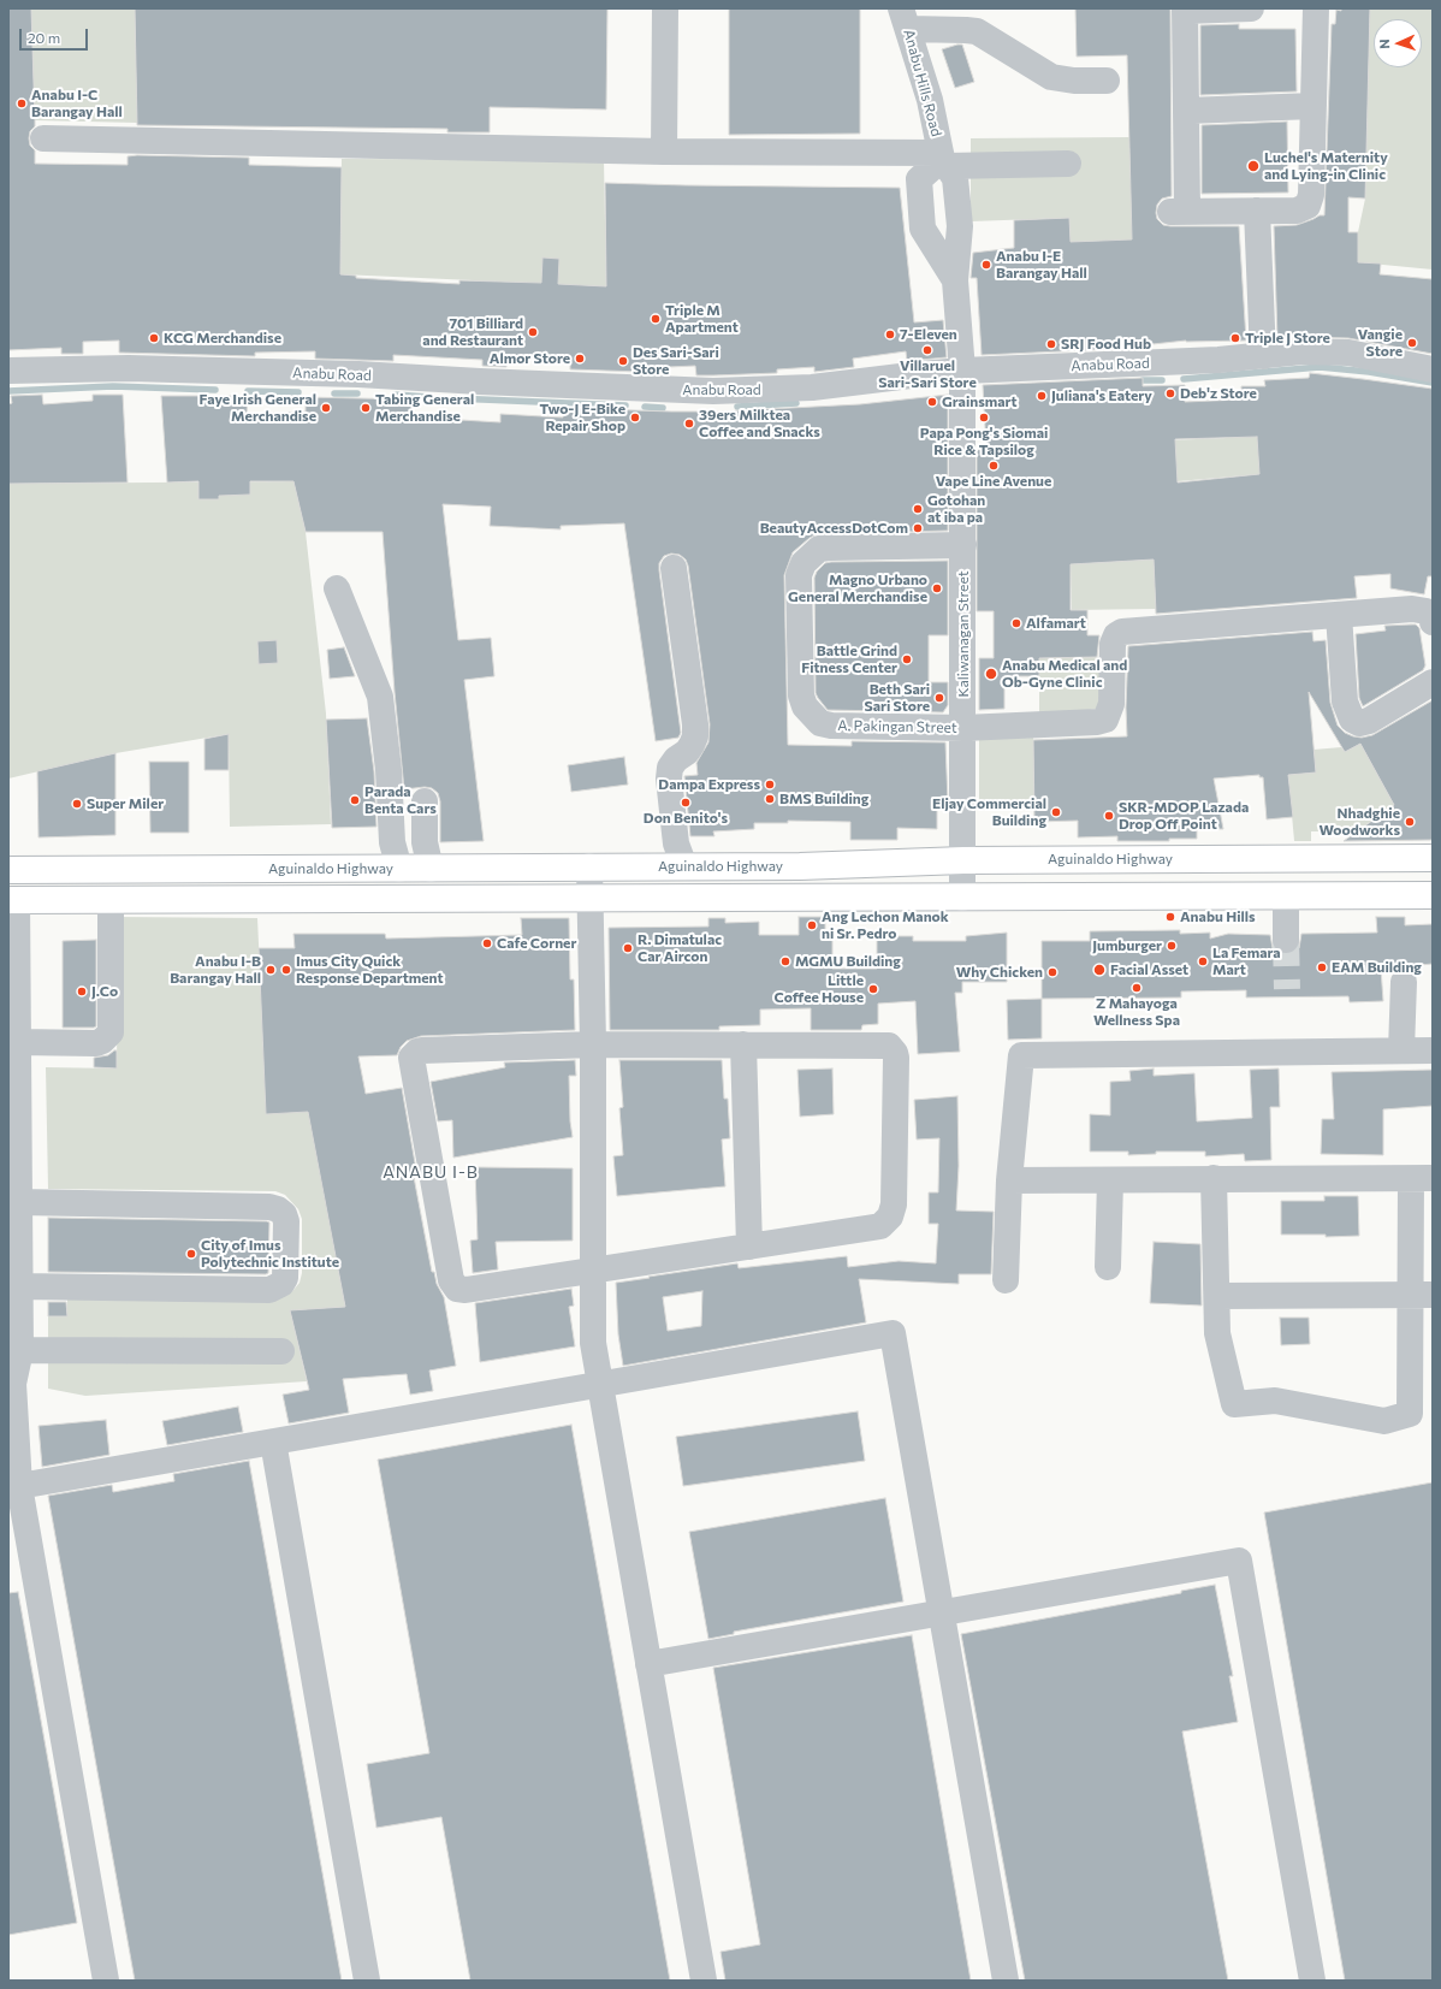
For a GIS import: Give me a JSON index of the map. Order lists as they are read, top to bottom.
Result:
{
  "streets": {
    "highway": ["Aguinaldo Highway"],
    "street": [
      "Anabu Hills Road",
      "Anabu Road",
      "Kaliwanagan Street",
      "A. Pakingan Street"
    ]
  },
  "crossings": [
    ["Anabu Hills Road", "Anabu Road"],
    ["Anabu Hills Road", "Kaliwanagan Street"],
    ["Anabu Road", "Kaliwanagan Street"],
    ["Kaliwanagan Street", "A. Pakingan Street"],
    ["Kaliwanagan Street", "Aguinaldo Highway"]
  ],
  "districts": ["ANABU I-B"],
  "places": [
    "Anabu I-C Barangay Hall",
    "Luchel's Maternity and Lying-in Clinic",
    "Anabu I-E Barangay Hall",
    "Triple M Apartment",
    "701 Billiard and Restaurant",
    "7-Eleven",
    "KCG Merchandise",
    "Triple J Store",
    "Vangie Store",
    "SRJ Food Hub",
    "Villaruel Sari-Sari Store",
    "Almor Store",
    "Des Sari-Sari Store",
    "Deb'z Store",
    "Juliana's Eatery",
    "Grainsmart",
    "Faye Irish General Merchandise",
    "Tabing General Merchandise",
    "Two-J E-Bike Repair Shop",
    "Papa Pong's Siomai Rice & Tapsilog",
    "39ers Milktea Coffee and Snacks",
    "Vape Line Avenue",
    "Gotohan at iba pa",
    "BeautyAccessDotCom",
    "Magno Urbano General Merchandise",
    "Alfamart",
    "Battle Grind Fitness Center",
    "Anabu Medical and Ob-Gyne Clinic",
    "Beth Sari Sari Store",
    "Dampa Express",
    "BMS Building",
    "Parada Benta Cars",
    "Don Benito's",
    "Super Miler",
    "Eljay Commercial Building",
    "SKR-MDOP Lazada Drop Off Point",
    "Nhadghie Woodworks",
    "Anabu Hills",
    "Ang Lechon Manok ni Sr. Pedro",
    "Cafe Corner",
    "Jumburger",
    "R. Dimatulac Car Aircon",
    "MGMU Building",
    "La Femara Mart",
    "EAM Building",
    "Anabu I-B Barangay Hall",
    "Imus City Quick Response Department",
    "Facial Asset",
    "Why Chicken",
    "Z Mahayoga Wellness Spa",
    "Little Coffee House",
    "J.Co",
    "City of Imus Polytechnic Institute"
  ],
  "scale_bar": "20 m",
  "north": "left"
}
